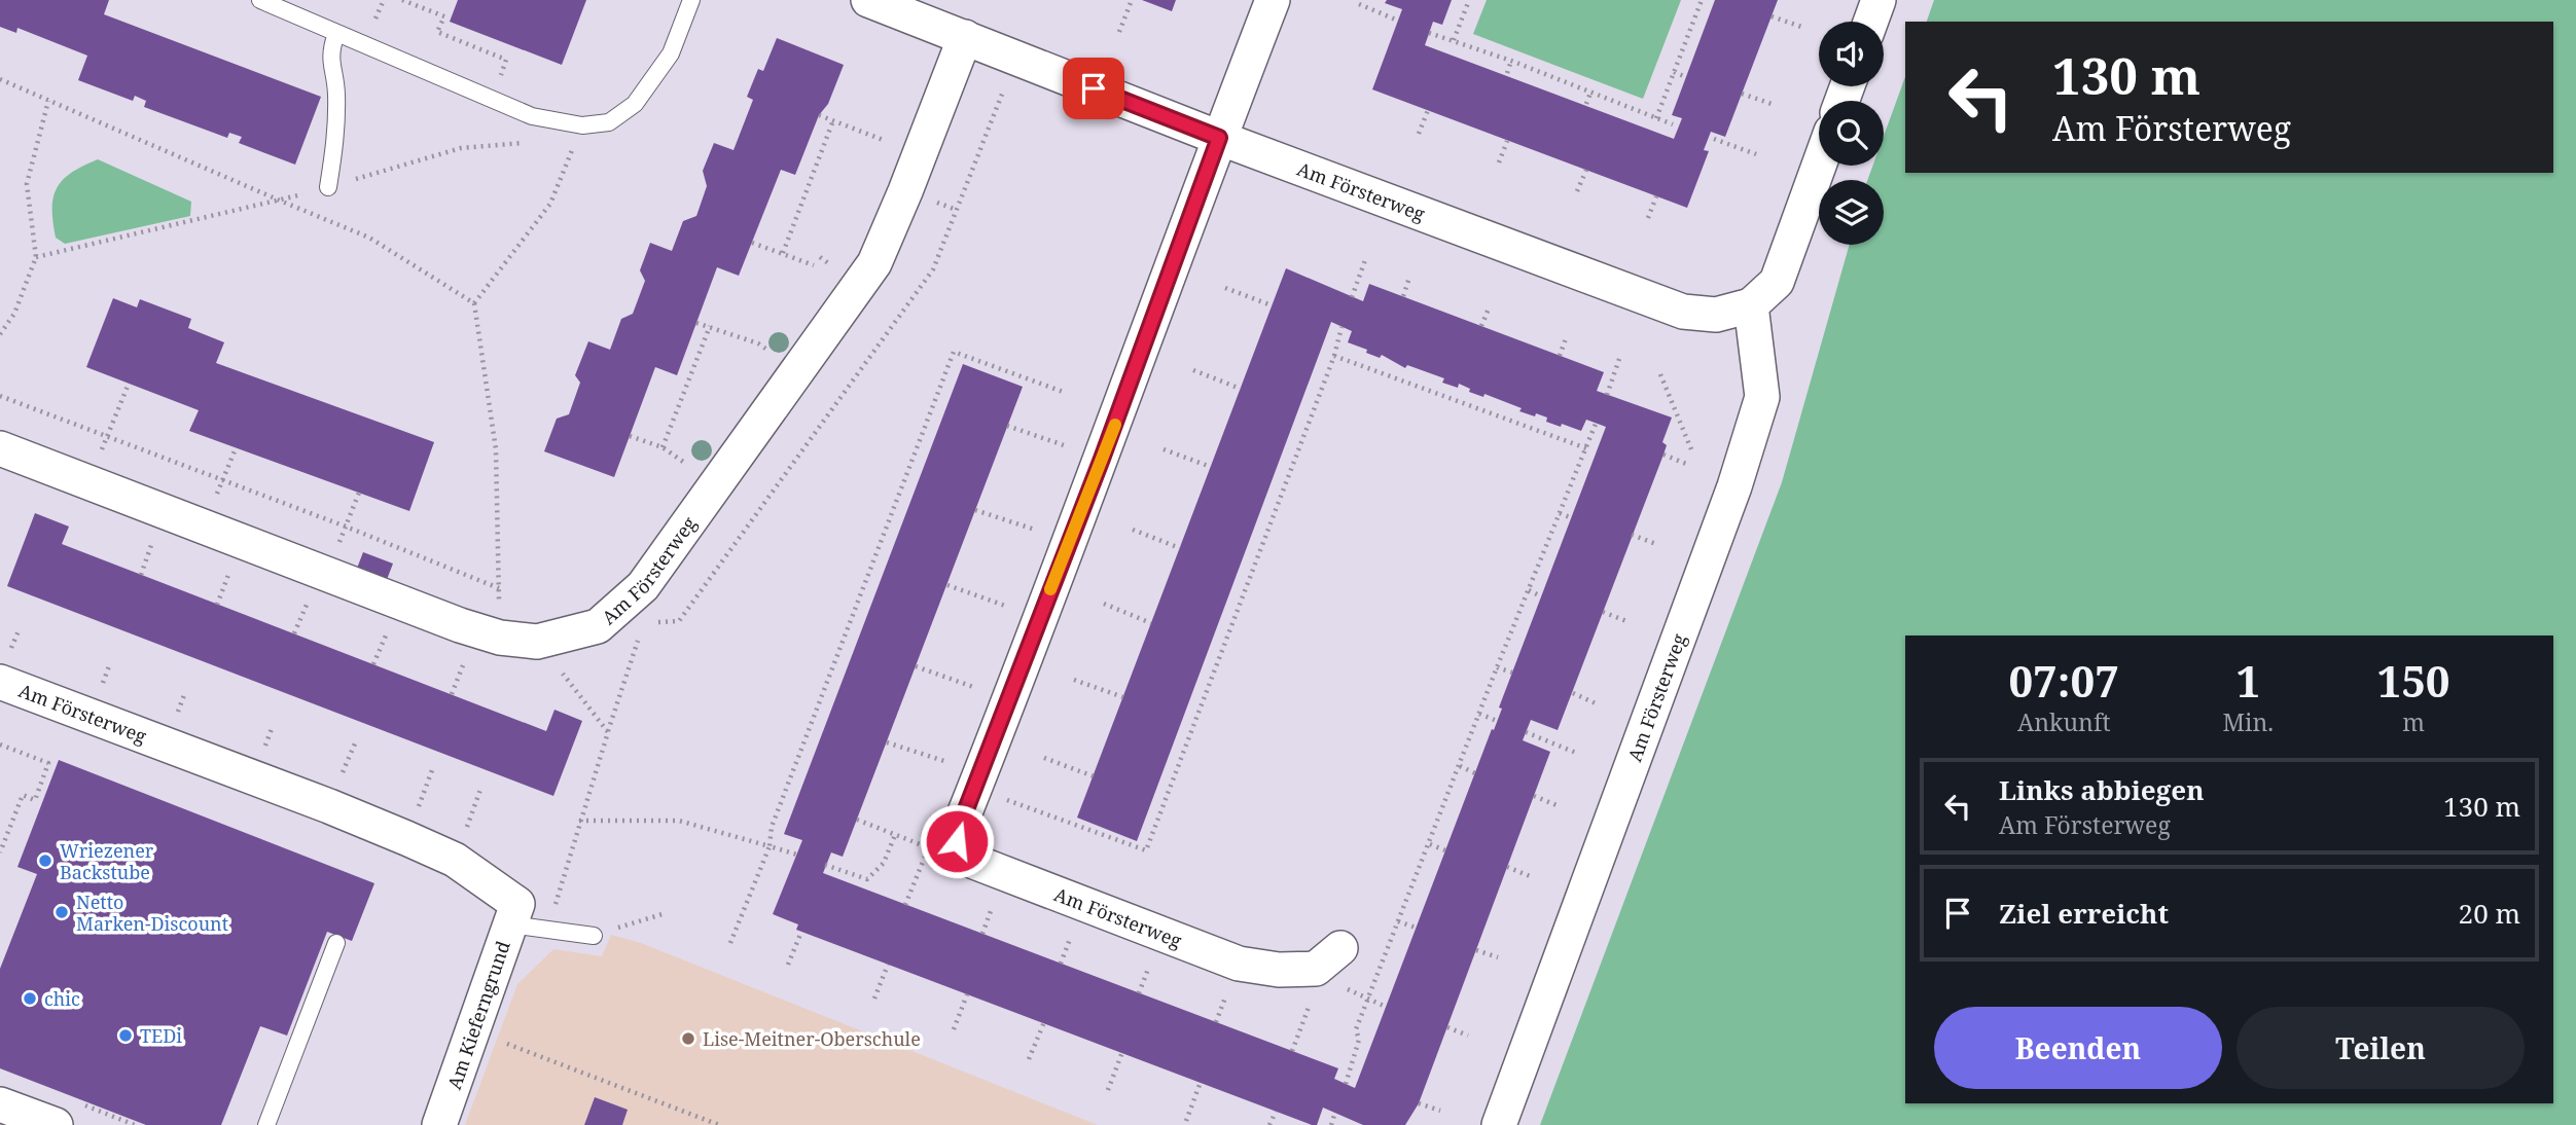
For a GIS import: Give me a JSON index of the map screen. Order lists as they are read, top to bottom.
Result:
{
  "streets": {
    "street": ["Am Försterweg", "Am Kieferngrund"]
  },
  "crossings": [
    ["Am Försterweg", "Am Kieferngrund"]
  ],
  "places": [
    "Wriezener Backstube",
    "Netto Marken-Discount",
    "chic",
    "TEDi",
    "Lise-Meitner-Oberschule"
  ],
  "page": {
    "turn": ["130 m", "Am Försterweg"],
    "eta": [
      "07:07",
      "Ankunft",
      "1",
      "Min.",
      "150",
      "m"
    ],
    "list": [
      {
        "name": "Links abbiegen",
        "note": "Am Försterweg",
        "value": "130 m"
      },
      {
        "name": "Ziel erreicht",
        "value": "20 m"
      }
    ],
    "buttons": ["Beenden", "Teilen"]
  }
}
